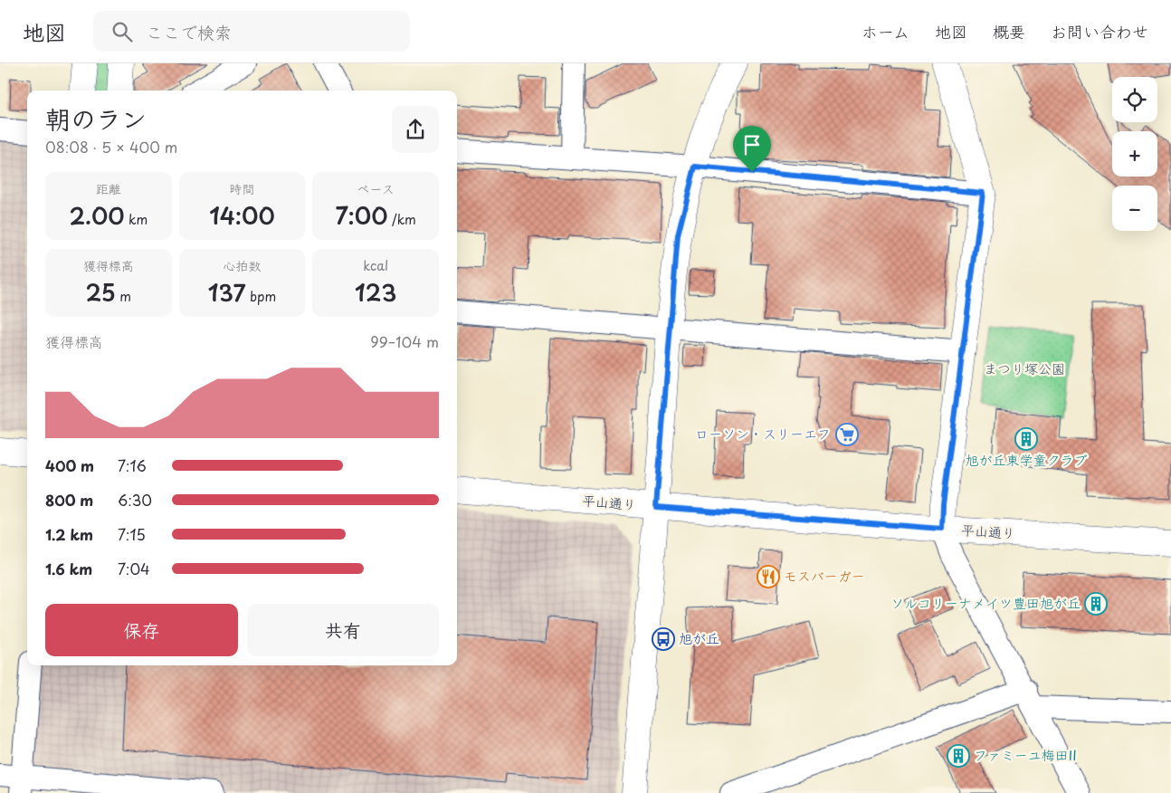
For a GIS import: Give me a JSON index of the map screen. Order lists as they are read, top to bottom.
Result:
{
  "streets": {
    "street": ["平山通り"]
  },
  "parks": ["まつり塚公園"],
  "places": {
    "supermarket": ["ローソン・スリーエフ"],
    "building": ["旭が丘東学童クラブ", "ソルコリーナメイツ豊田旭が丘", "ファミーユ梅田II"],
    "restaurant": ["モスバーガー"],
    "bus stop": ["旭が丘"]
  },
  "page": {
    "header": "地図",
    "search": "ここで検索",
    "nav": [
      "ホーム",
      "地図",
      "概要",
      "お問い合わせ"
    ],
    "map_buttons": ["+", "−"],
    "heading": ["朝のラン", "08:08 · 5 × 400 m"],
    "stats": [
      ["距離", "2.00 km"],
      ["時間", "14:00"],
      ["ペース", "7:00 /km"],
      ["獲得標高", "25 m"],
      ["心拍数", "137 bpm"],
      ["kcal", "123"]
    ],
    "chart": ["獲得標高", "99–104 m"],
    "list": [
      {
        "name": "400 m",
        "note": "7:16"
      },
      {
        "name": "800 m",
        "note": "6:30"
      },
      {
        "name": "1.2 km",
        "note": "7:15"
      },
      {
        "name": "1.6 km",
        "note": "7:04"
      }
    ],
    "buttons": ["保存", "共有"]
  }
}
